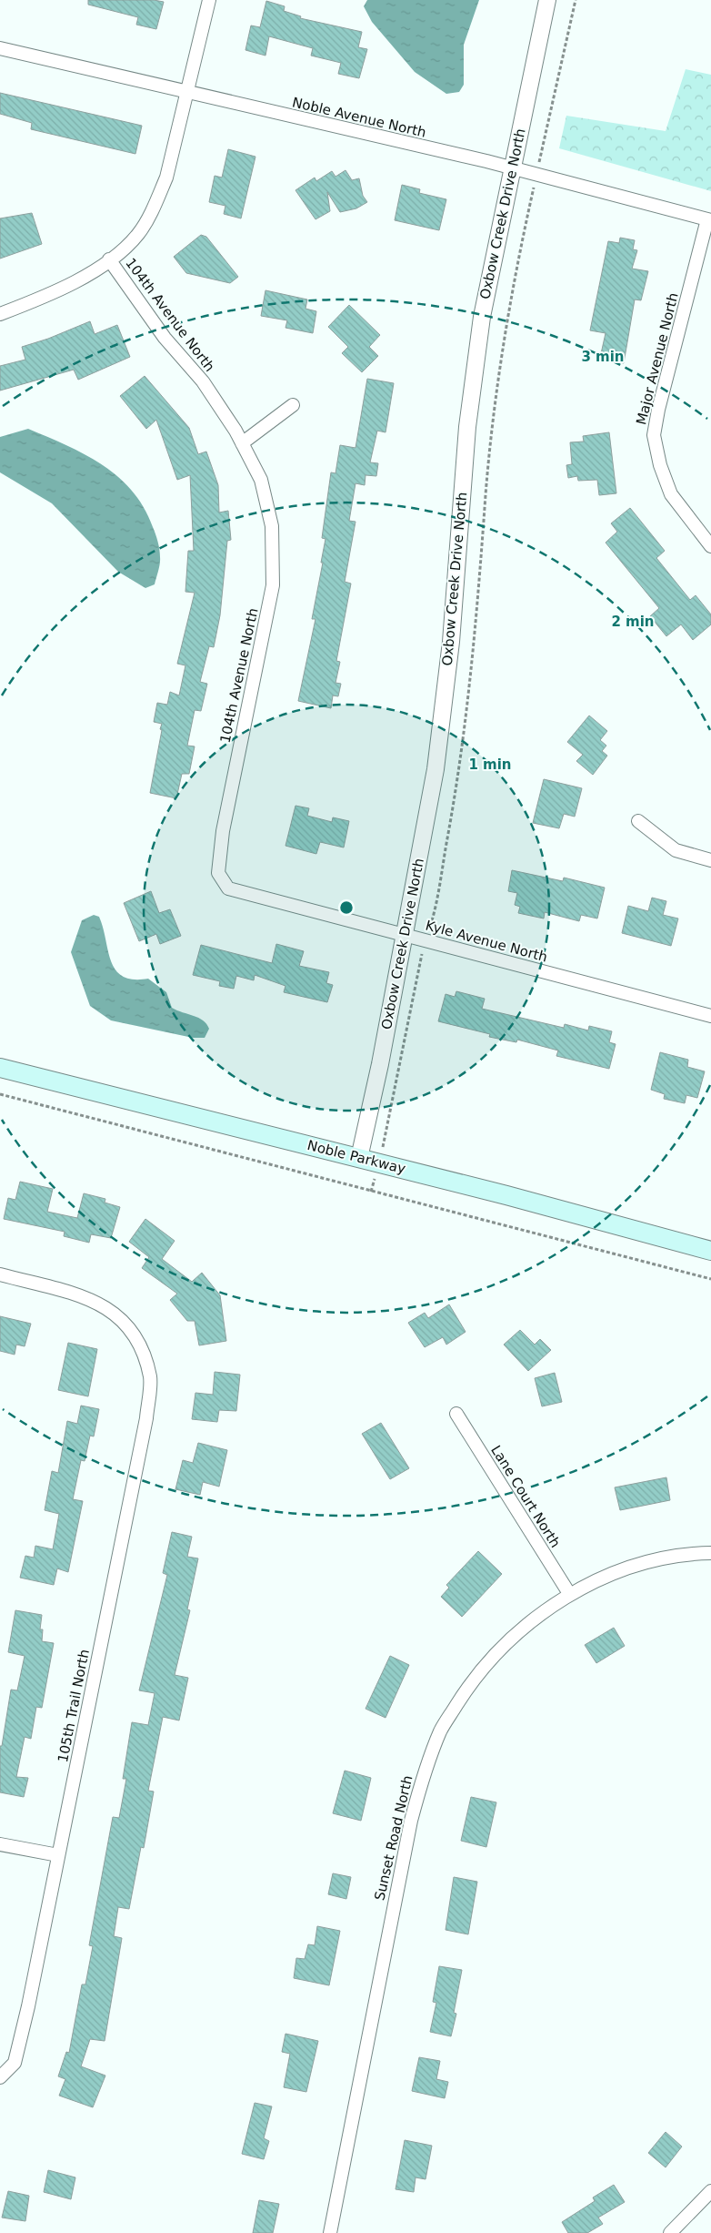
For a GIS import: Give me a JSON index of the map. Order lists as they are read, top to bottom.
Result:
{
  "streets": {
    "main road": ["Noble Parkway"],
    "street": [
      "Noble Avenue North",
      "Oxbow Creek Drive North",
      "104th Avenue North",
      "Major Avenue North",
      "Kyle Avenue North",
      "Lane Court North",
      "105th Trail North",
      "Sunset Road North"
    ]
  },
  "crossings": [
    ["Noble Avenue North", "Oxbow Creek Drive North"],
    ["Noble Avenue North", "104th Avenue North"],
    ["Noble Avenue North", "Major Avenue North"],
    ["Oxbow Creek Drive North", "Kyle Avenue North"],
    ["Oxbow Creek Drive North", "Noble Parkway"],
    ["104th Avenue North", "Kyle Avenue North"],
    ["Lane Court North", "Sunset Road North"]
  ],
  "rings": ["3 min", "2 min", "1 min"]
}
